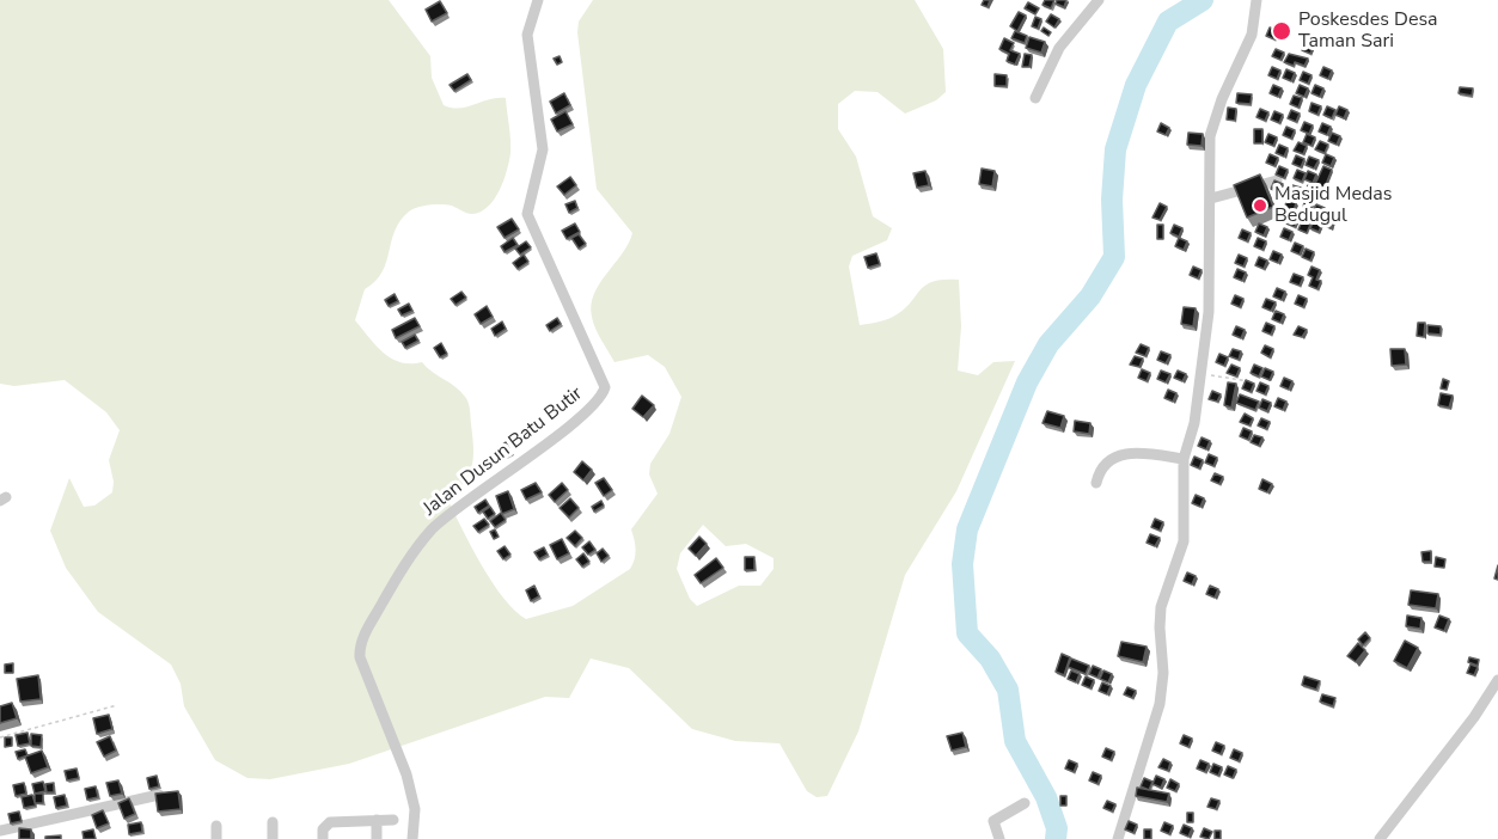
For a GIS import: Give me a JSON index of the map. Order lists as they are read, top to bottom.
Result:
{
  "streets": {
    "street": ["Jalan Dusun Batu Butir"]
  },
  "places": ["Poskesdes Desa Taman Sari", "Masjid Medas Bedugul"]
}
